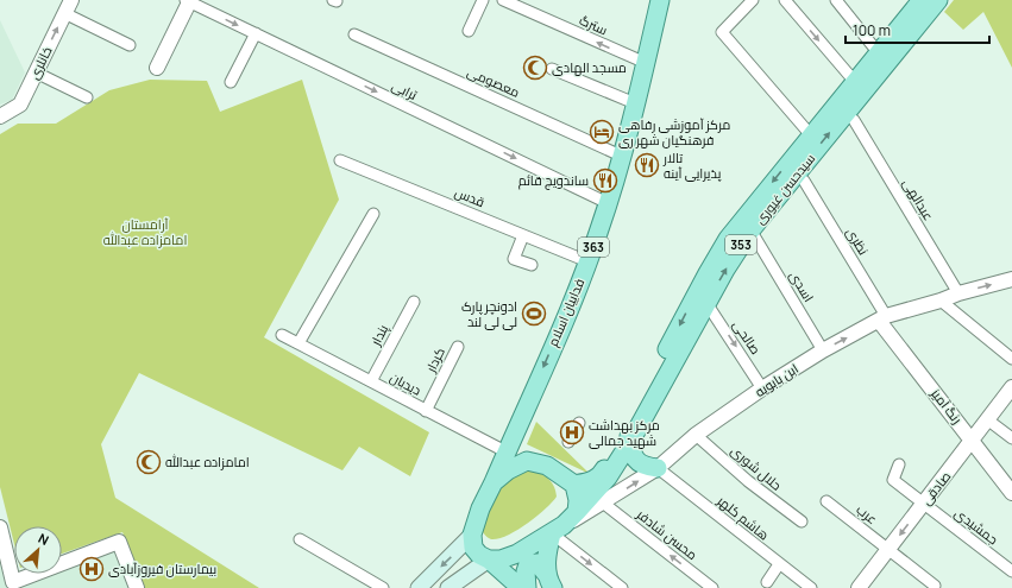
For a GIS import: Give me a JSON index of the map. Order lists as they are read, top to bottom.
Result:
{
  "streets": {
    "main road": [
      "سیدحسن غیوری",
      "353",
      "363",
      "فداییان اسلام"
    ],
    "street": [
      "سترگ",
      "خانلری",
      "معصومی",
      "ترابی",
      "قدس",
      "عبدالهی",
      "نظری",
      "اسدی",
      "پندار",
      "صالحی",
      "کردار",
      "ابن بابویه",
      "دیدبان",
      "رنگ آمیز",
      "حلال شوری",
      "صادقی",
      "عرب",
      "هاشم کلهر",
      "جمشیدی",
      "محسن شادفر"
    ]
  },
  "crossings": [
    ["سترگ", "فداییان اسلام"],
    ["معصومی", "فداییان اسلام"],
    ["ترابی", "فداییان اسلام"],
    ["سیدحسن غیوری", "فداییان اسلام"],
    ["سیدحسن غیوری", "صالحی"],
    ["سیدحسن غیوری", "ابن بابویه"],
    ["قدس", "فداییان اسلام"],
    ["عبدالهی", "ابن بابویه"],
    ["نظری", "ابن بابویه"],
    ["نظری", "رنگ آمیز"],
    ["اسدی", "ابن بابویه"],
    ["فداییان اسلام", "ابن بابویه"],
    ["پندار", "دیدبان"],
    ["صالحی", "ابن بابویه"],
    ["کردار", "دیدبان"],
    ["ابن بابویه", "رنگ آمیز"],
    ["ابن بابویه", "حلال شوری"],
    ["ابن بابویه", "هاشم کلهر"],
    ["ابن بابویه", "محسن شادفر"],
    ["رنگ آمیز", "صادقی"],
    ["صادقی", "عرب"],
    ["صادقی", "جمشیدی"]
  ],
  "one_way": [
    "خانلری",
    "ترابی",
    "فداییان اسلام",
    "صالحی",
    "ابن بابویه"
  ],
  "parks": ["آرامستان امامزاده عبدالله"],
  "places": {
    "mosque": ["مسجد الهادی", "امامزاده عبدالله"],
    "hotel": ["مرکز آموزشی رفاهی فرهنگیان شهر ری"],
    "restaurant": ["تالار پذیرایی آینه", "ساندویچ قائم"],
    "sports": ["ادونچر پارک لی لی لند"],
    "hospital": ["مرکز بهداشت شهید جمالی", "بیمارستان فیروزآبادی"]
  },
  "scale_bar": "100 m",
  "north": "top right"
}
